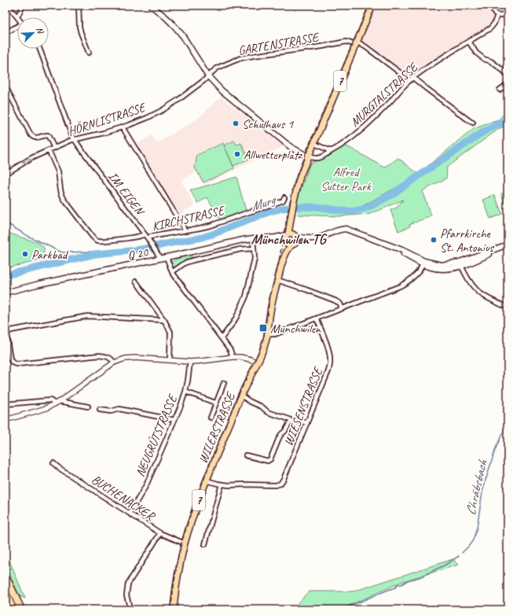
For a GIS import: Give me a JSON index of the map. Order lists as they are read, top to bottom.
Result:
{
  "streets": {
    "main road": ["7", "Q 20", "WILERSTRASSE"],
    "street": [
      "GARTENSTRASSE",
      "MURGTALSTRASSE",
      "HÖRNLISTRASSE",
      "IM EIGEN",
      "KIRCHSTRASSE",
      "WIESENSTRASSE",
      "NEUGRÜTSTRASSE",
      "BUCHENACKER"
    ]
  },
  "crossings": [
    ["GARTENSTRASSE", "7"],
    ["GARTENSTRASSE", "HÖRNLISTRASSE"],
    ["7", "MURGTALSTRASSE"],
    ["7", "Q 20"],
    ["HÖRNLISTRASSE", "IM EIGEN"],
    ["IM EIGEN", "KIRCHSTRASSE"],
    ["IM EIGEN", "Q 20"],
    ["Q 20", "WILERSTRASSE"],
    ["WILERSTRASSE", "BUCHENACKER"],
    ["NEUGRÜTSTRASSE", "BUCHENACKER"]
  ],
  "districts": ["Münchwilen TG"],
  "water": ["Murg", "Chräbsbach"],
  "parks": ["Alfred Sutter Park"],
  "places": {
    "other": [
      "Schulhaus 1",
      "Allwetterplatz",
      "Pfarrkirche St. Antonius",
      "Parkbad"
    ],
    "transit": ["Münchwilen"]
  },
  "north": "top right"
}
